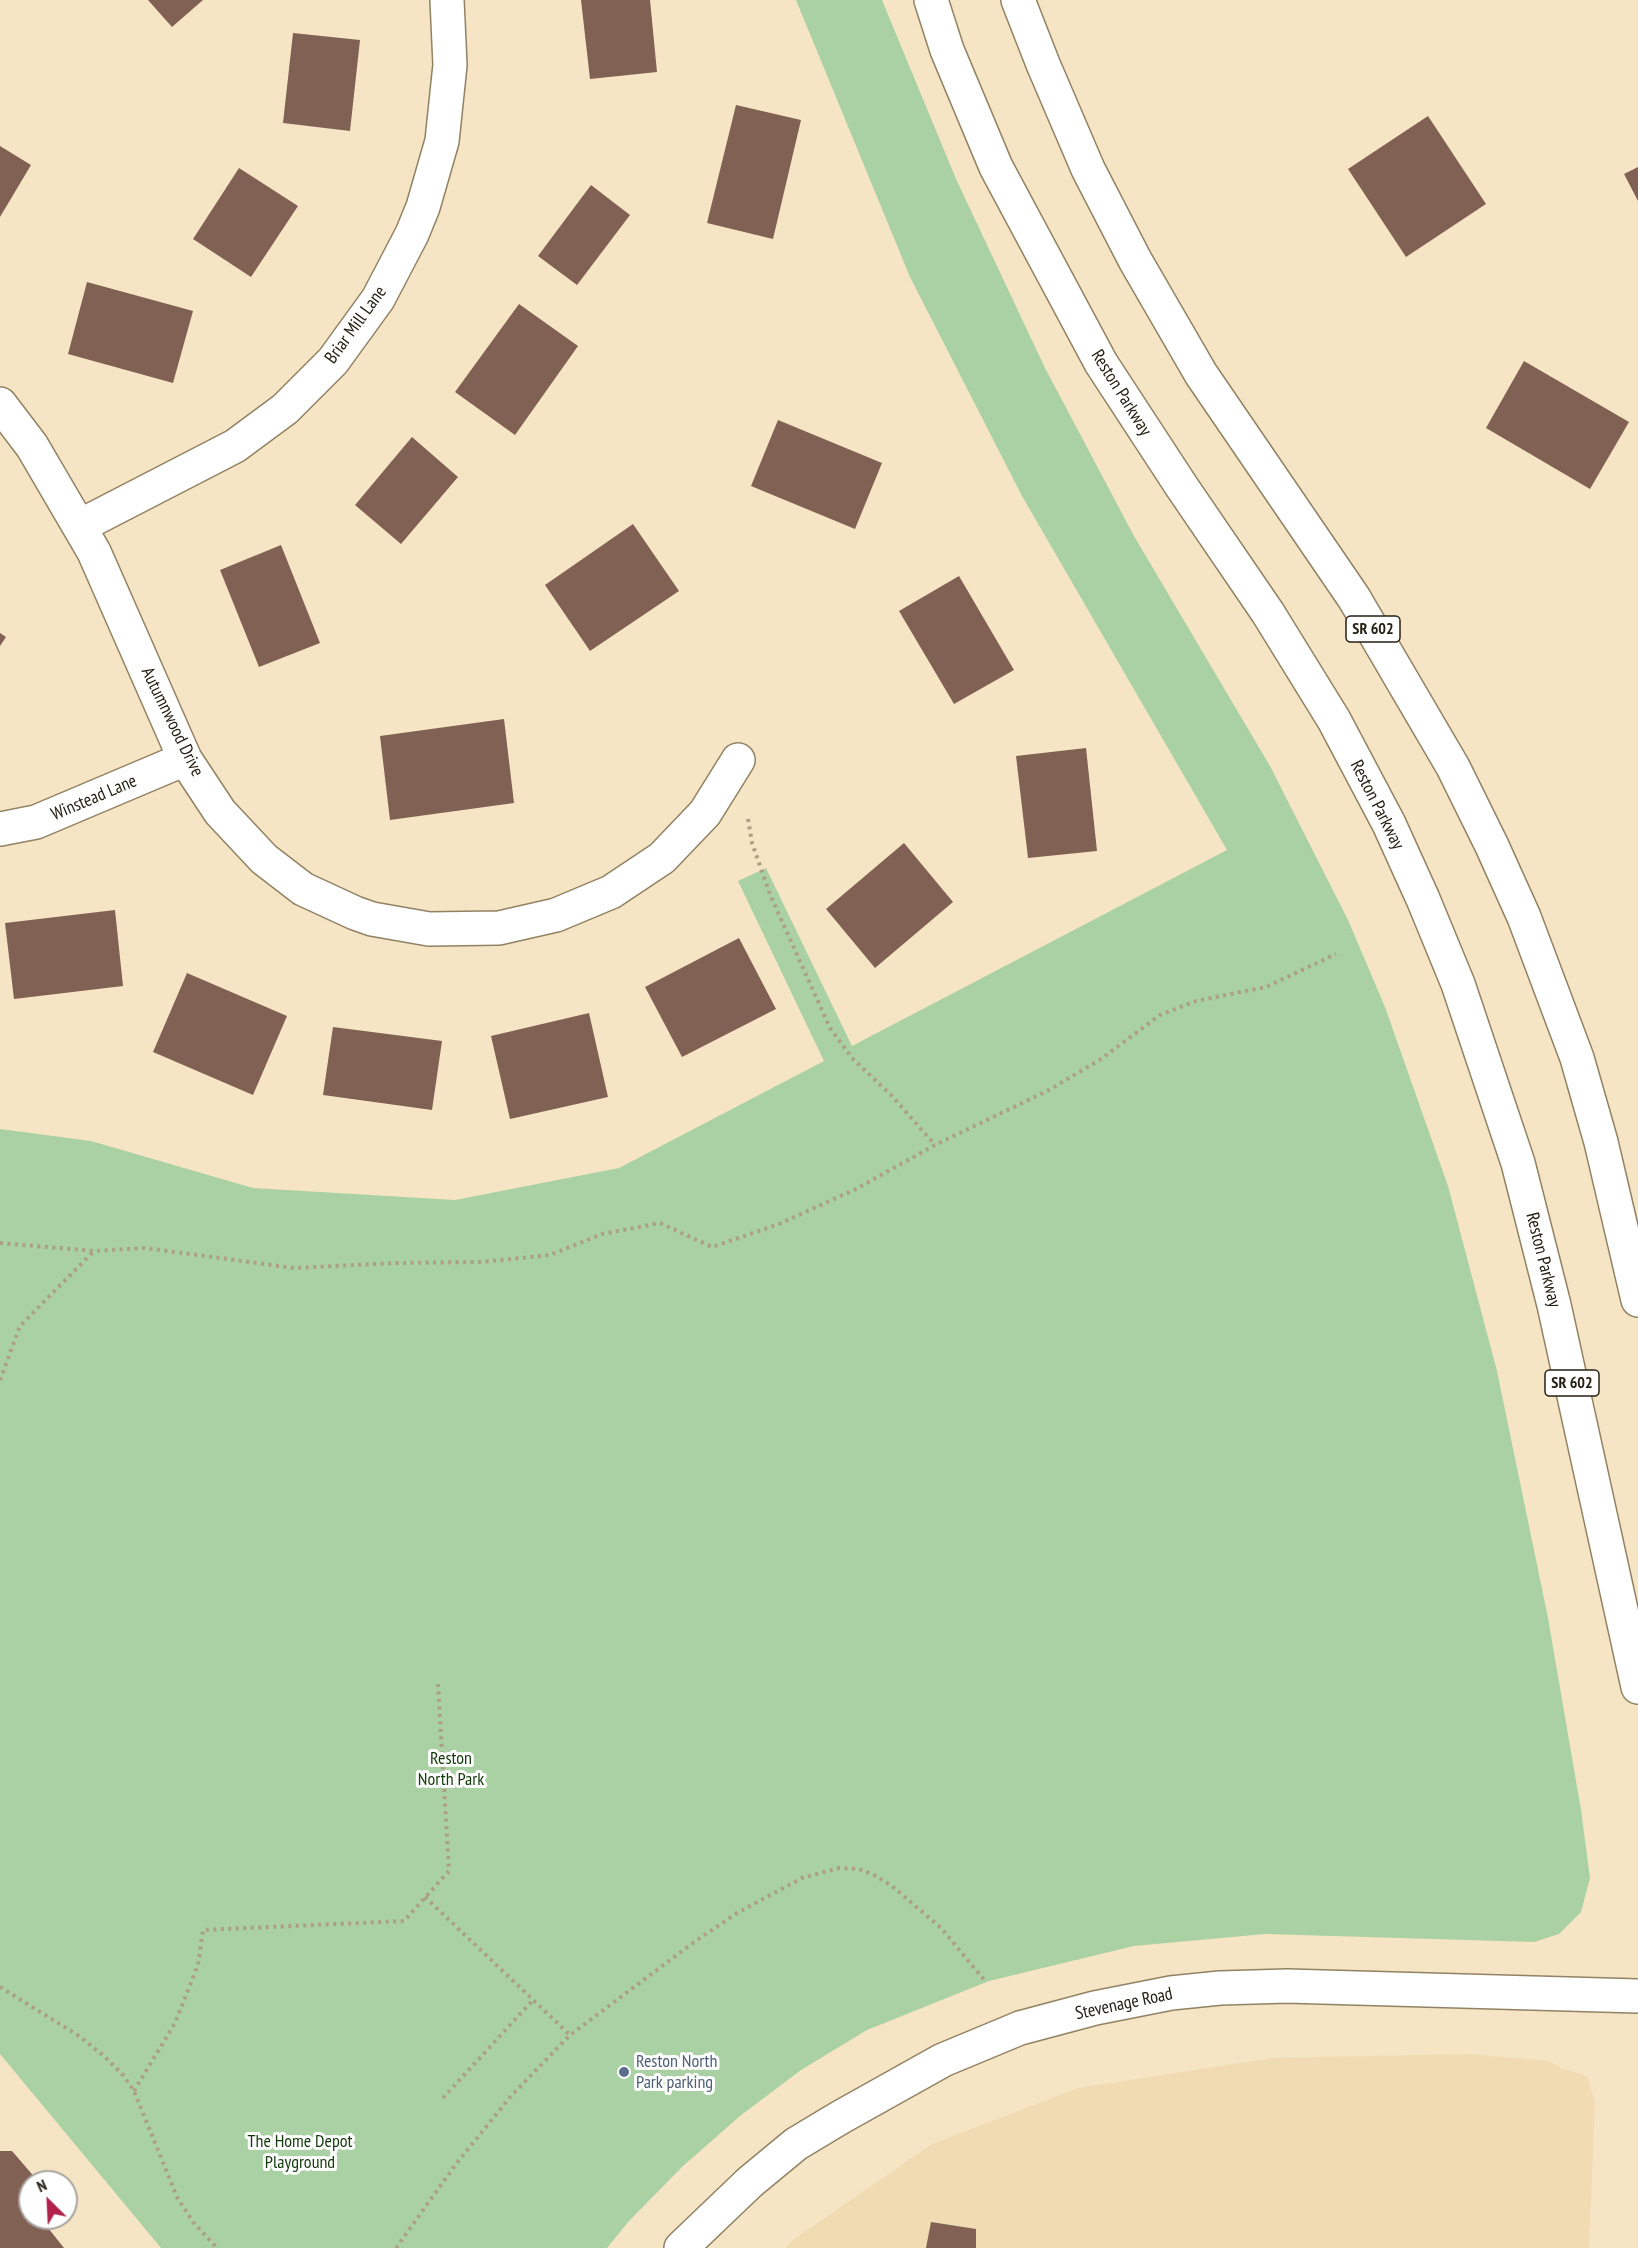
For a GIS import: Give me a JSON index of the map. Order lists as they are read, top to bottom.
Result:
{
  "streets": {
    "main road": [
      "Briar Mill Lane",
      "Reston Parkway",
      "SR 602",
      "Autumnwood Drive",
      "Winstead Lane",
      "Stevenage Road"
    ]
  },
  "crossings": [
    ["Briar Mill Lane", "Autumnwood Drive"],
    ["Autumnwood Drive", "Winstead Lane"]
  ],
  "parks": ["Reston North Park", "The Home Depot Playground"],
  "places": ["Reston North Park parking"],
  "north": "top left"
}
